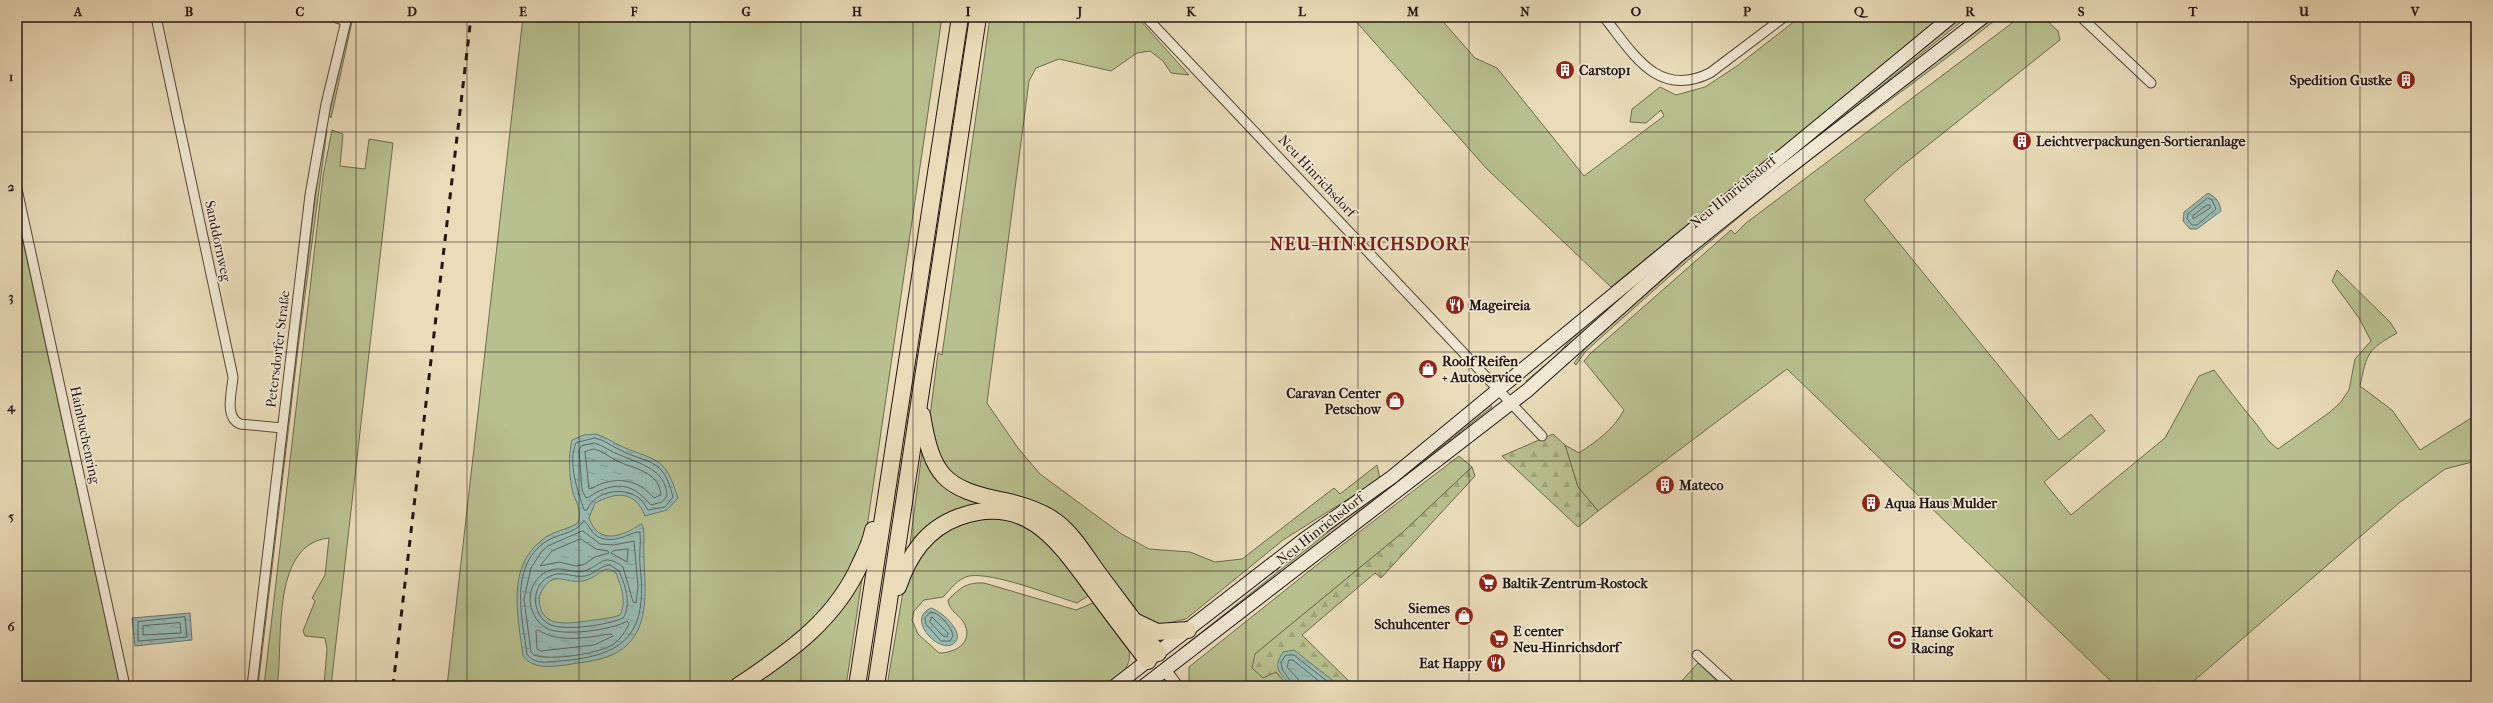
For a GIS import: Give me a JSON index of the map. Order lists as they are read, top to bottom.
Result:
{
  "streets": {
    "main road": ["Neu Hinrichsdorf"],
    "street": ["Sanddornweg", "Petersdorfer Straße", "Hainbuchenring"]
  },
  "crossings": [
    ["Sanddornweg", "Petersdorfer Straße"]
  ],
  "districts": ["NEU-HINRICHSDORF"],
  "places": {
    "building": [
      "Carstop1",
      "Spedition Gustke",
      "Leichtverpackungen-Sortieranlage",
      "Mateco",
      "Aqua Haus Mulder"
    ],
    "restaurant": ["Mageireia", "Eat Happy"],
    "shop": ["Roolf Reifen + Autoservice", "Caravan Center Petschow", "Siemes Schuhcenter"],
    "supermarket": ["Baltik-Zentrum-Rostock", "E center Neu-Hinrichsdorf"],
    "sports": ["Hanse Gokart Racing"]
  },
  "grid": {
    "columns": [
      "A",
      "B",
      "C",
      "D",
      "E",
      "F",
      "G",
      "H",
      "I",
      "J",
      "K",
      "L",
      "M",
      "N",
      "O",
      "P",
      "Q",
      "R",
      "S",
      "T",
      "U",
      "V"
    ],
    "rows": [
      "1",
      "2",
      "3",
      "4",
      "5",
      "6"
    ]
  }
}
